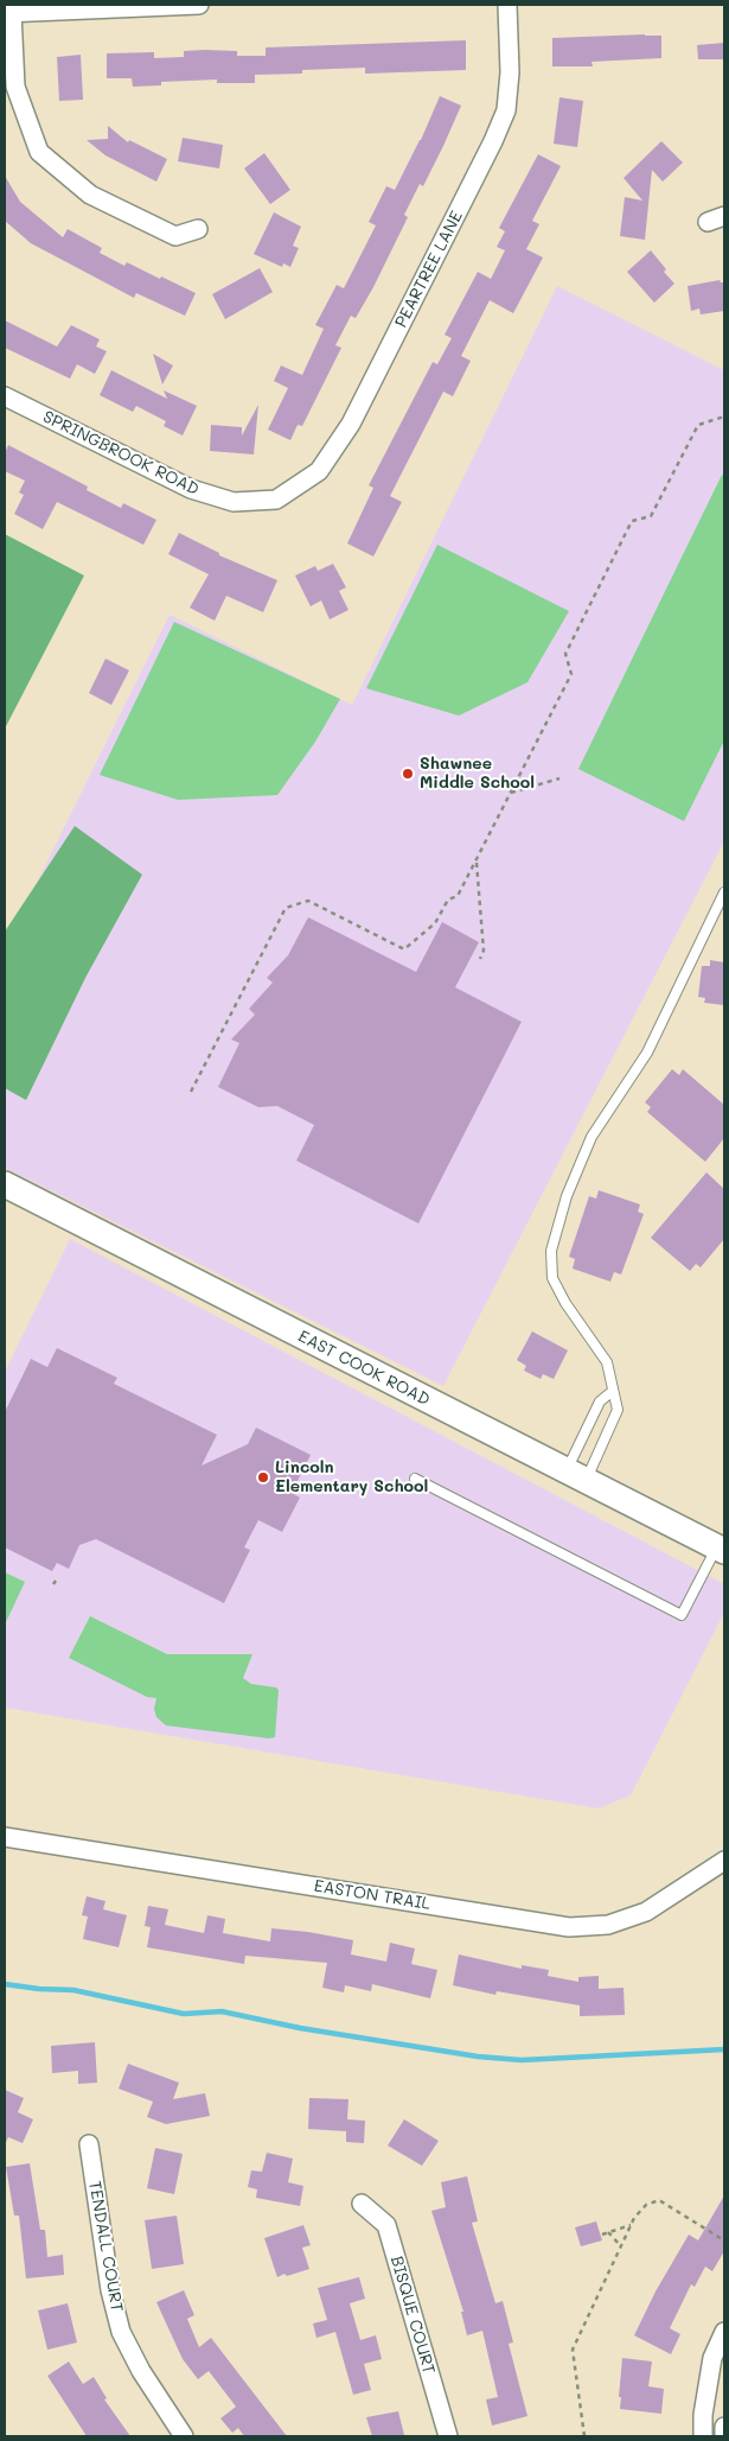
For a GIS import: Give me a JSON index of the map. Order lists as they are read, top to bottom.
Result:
{
  "streets": {
    "main road": ["EAST COOK ROAD"],
    "street": [
      "PEARTREE LANE",
      "SPRINGBROOK ROAD",
      "EASTON TRAIL",
      "TENDALL COURT",
      "BISQUE COURT"
    ]
  },
  "crossings": [
    ["PEARTREE LANE", "SPRINGBROOK ROAD"]
  ],
  "places": ["Shawnee Middle School", "Lincoln Elementary School"]
}
